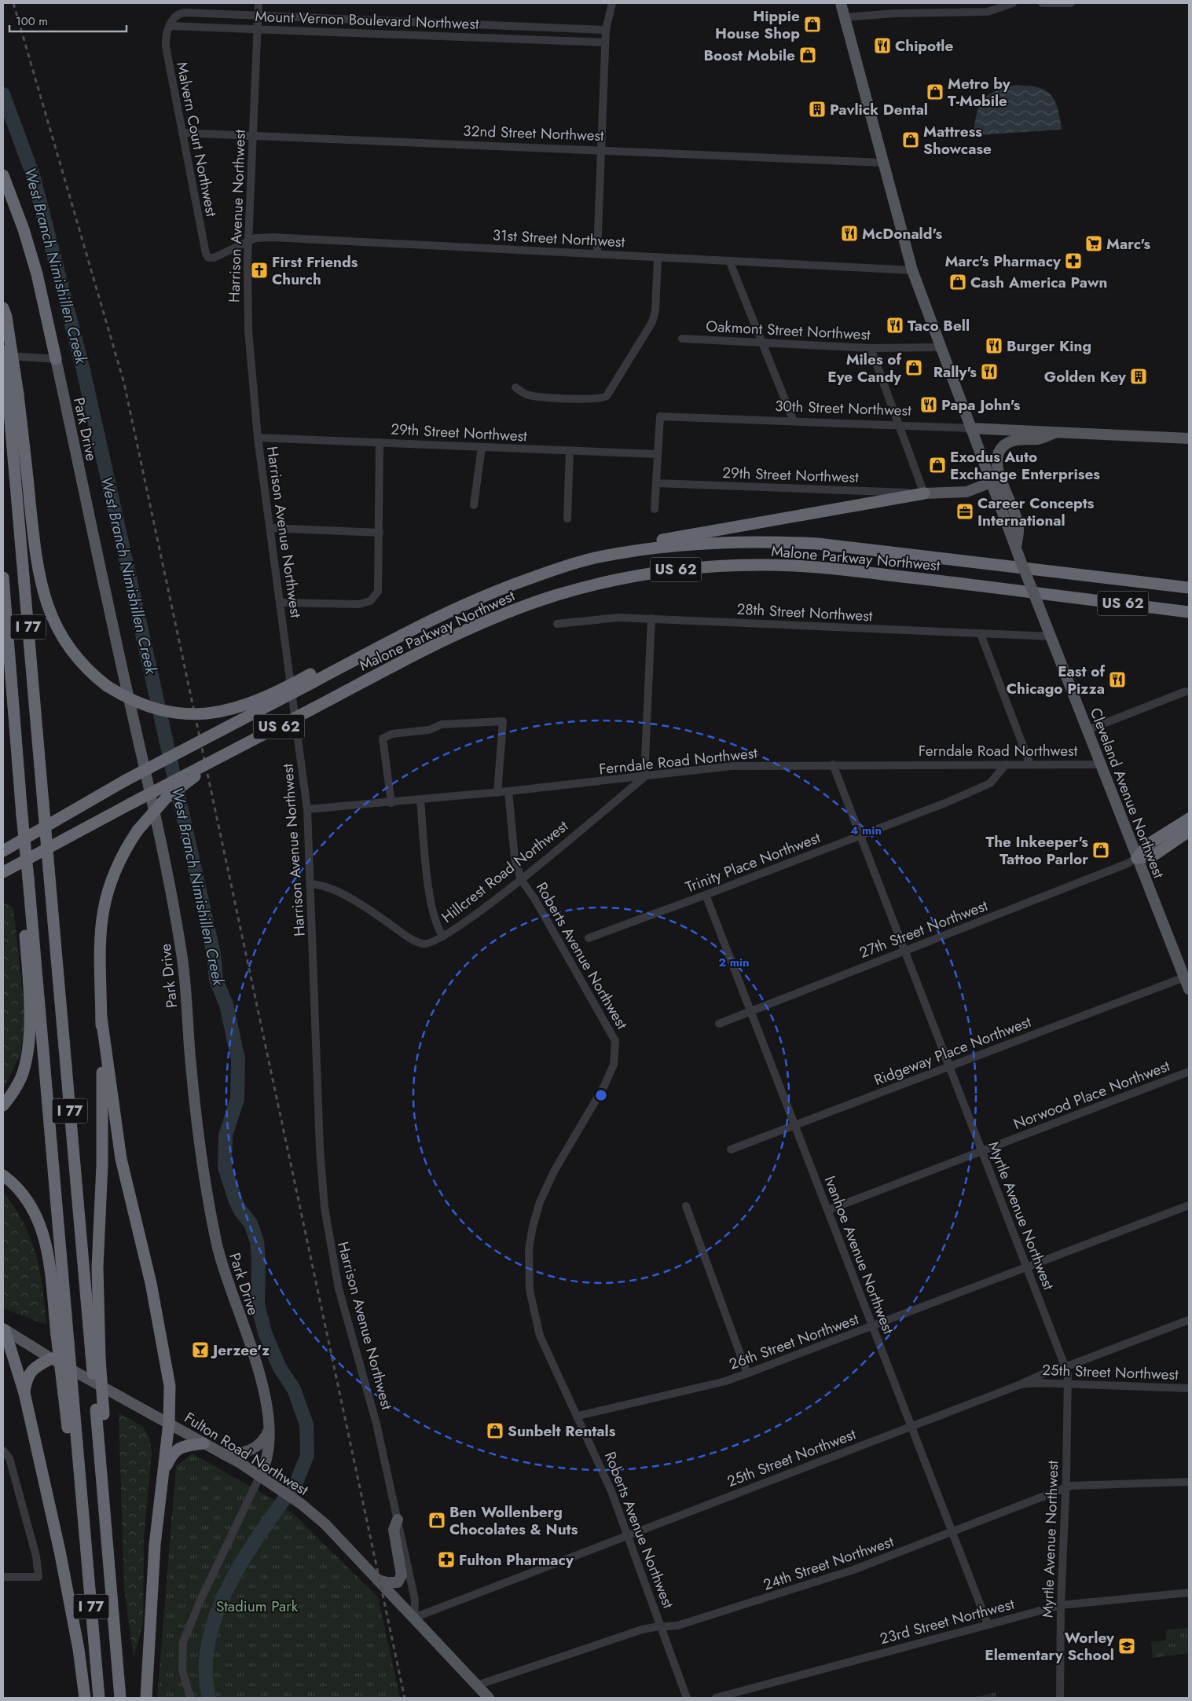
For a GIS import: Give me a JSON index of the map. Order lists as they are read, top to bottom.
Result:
{
  "streets": {
    "highway": ["Malone Parkway Northwest", "US 62", "I 77"],
    "main road": [
      "30th Street Northwest",
      "Park Drive",
      "Cleveland Avenue Northwest",
      "Fulton Road Northwest"
    ],
    "street": [
      "Mount Vernon Boulevard Northwest",
      "32nd Street Northwest",
      "Malvern Court Northwest",
      "Harrison Avenue Northwest",
      "31st Street Northwest",
      "Oakmont Street Northwest",
      "29th Street Northwest",
      "28th Street Northwest",
      "Ferndale Road Northwest",
      "Trinity Place Northwest",
      "Hillcrest Road Northwest",
      "27th Street Northwest",
      "Roberts Avenue Northwest",
      "Ridgeway Place Northwest",
      "Norwood Place Northwest",
      "Myrtle Avenue Northwest",
      "Ivanhoe Avenue Northwest",
      "26th Street Northwest",
      "25th Street Northwest",
      "24th Street Northwest",
      "23rd Street Northwest"
    ]
  },
  "crossings": [
    ["Mount Vernon Boulevard Northwest", "Malvern Court Northwest"],
    ["Mount Vernon Boulevard Northwest", "Harrison Avenue Northwest"],
    ["32nd Street Northwest", "Malvern Court Northwest"],
    ["32nd Street Northwest", "Harrison Avenue Northwest"],
    ["32nd Street Northwest", "Cleveland Avenue Northwest"],
    ["Malvern Court Northwest", "31st Street Northwest"],
    ["Harrison Avenue Northwest", "31st Street Northwest"],
    ["Harrison Avenue Northwest", "29th Street Northwest"],
    ["Harrison Avenue Northwest", "Ferndale Road Northwest"],
    ["Harrison Avenue Northwest", "Hillcrest Road Northwest"],
    ["Harrison Avenue Northwest", "25th Street Northwest"],
    ["Harrison Avenue Northwest", "Fulton Road Northwest"],
    ["31st Street Northwest", "Cleveland Avenue Northwest"],
    ["Oakmont Street Northwest", "Cleveland Avenue Northwest"],
    ["30th Street Northwest", "29th Street Northwest"],
    ["30th Street Northwest", "Cleveland Avenue Northwest"],
    ["Park Drive", "Fulton Road Northwest"],
    ["28th Street Northwest", "Cleveland Avenue Northwest"],
    ["Ferndale Road Northwest", "Cleveland Avenue Northwest"],
    ["Ferndale Road Northwest", "Trinity Place Northwest"],
    ["Ferndale Road Northwest", "Hillcrest Road Northwest"],
    ["Ferndale Road Northwest", "Roberts Avenue Northwest"],
    ["Ferndale Road Northwest", "Myrtle Avenue Northwest"],
    ["Cleveland Avenue Northwest", "27th Street Northwest"],
    ["Cleveland Avenue Northwest", "Ridgeway Place Northwest"],
    ["Trinity Place Northwest", "Myrtle Avenue Northwest"],
    ["Trinity Place Northwest", "Ivanhoe Avenue Northwest"],
    ["Hillcrest Road Northwest", "Roberts Avenue Northwest"],
    ["27th Street Northwest", "Myrtle Avenue Northwest"],
    ["27th Street Northwest", "Ivanhoe Avenue Northwest"],
    ["Roberts Avenue Northwest", "26th Street Northwest"],
    ["Roberts Avenue Northwest", "25th Street Northwest"],
    ["Roberts Avenue Northwest", "24th Street Northwest"],
    ["Ridgeway Place Northwest", "Myrtle Avenue Northwest"],
    ["Ridgeway Place Northwest", "Ivanhoe Avenue Northwest"],
    ["Norwood Place Northwest", "Myrtle Avenue Northwest"],
    ["Norwood Place Northwest", "Ivanhoe Avenue Northwest"],
    ["Myrtle Avenue Northwest", "26th Street Northwest"],
    ["Myrtle Avenue Northwest", "25th Street Northwest"],
    ["Myrtle Avenue Northwest", "24th Street Northwest"],
    ["Myrtle Avenue Northwest", "23rd Street Northwest"],
    ["Ivanhoe Avenue Northwest", "26th Street Northwest"],
    ["Ivanhoe Avenue Northwest", "25th Street Northwest"],
    ["Ivanhoe Avenue Northwest", "24th Street Northwest"],
    ["Ivanhoe Avenue Northwest", "23rd Street Northwest"],
    ["25th Street Northwest", "Fulton Road Northwest"],
    ["Fulton Road Northwest", "24th Street Northwest"]
  ],
  "water": ["West Branch Nimishillen Creek"],
  "parks": ["Stadium Park"],
  "places": {
    "shop": [
      "Hippie House Shop",
      "Boost Mobile",
      "Metro by T-Mobile",
      "Mattress Showcase",
      "Cash America Pawn",
      "Miles of Eye Candy",
      "Exodus Auto Exchange Enterprises",
      "The Inkeeper's Tattoo Parlor",
      "Sunbelt Rentals",
      "Ben Wollenberg Chocolates & Nuts"
    ],
    "restaurant": [
      "Chipotle",
      "McDonald's",
      "Taco Bell",
      "Burger King",
      "Rally's",
      "Papa John's",
      "East of Chicago Pizza"
    ],
    "building": ["Pavlick Dental", "Golden Key"],
    "supermarket": ["Marc's"],
    "pharmacy": ["Marc's Pharmacy", "Fulton Pharmacy"],
    "church": ["First Friends Church"],
    "office": ["Career Concepts International"],
    "bar": ["Jerzee'z"],
    "school or university": ["Worley Elementary School"]
  },
  "scale_bar": "100 m",
  "rings": ["4 min", "2 min"]
}
